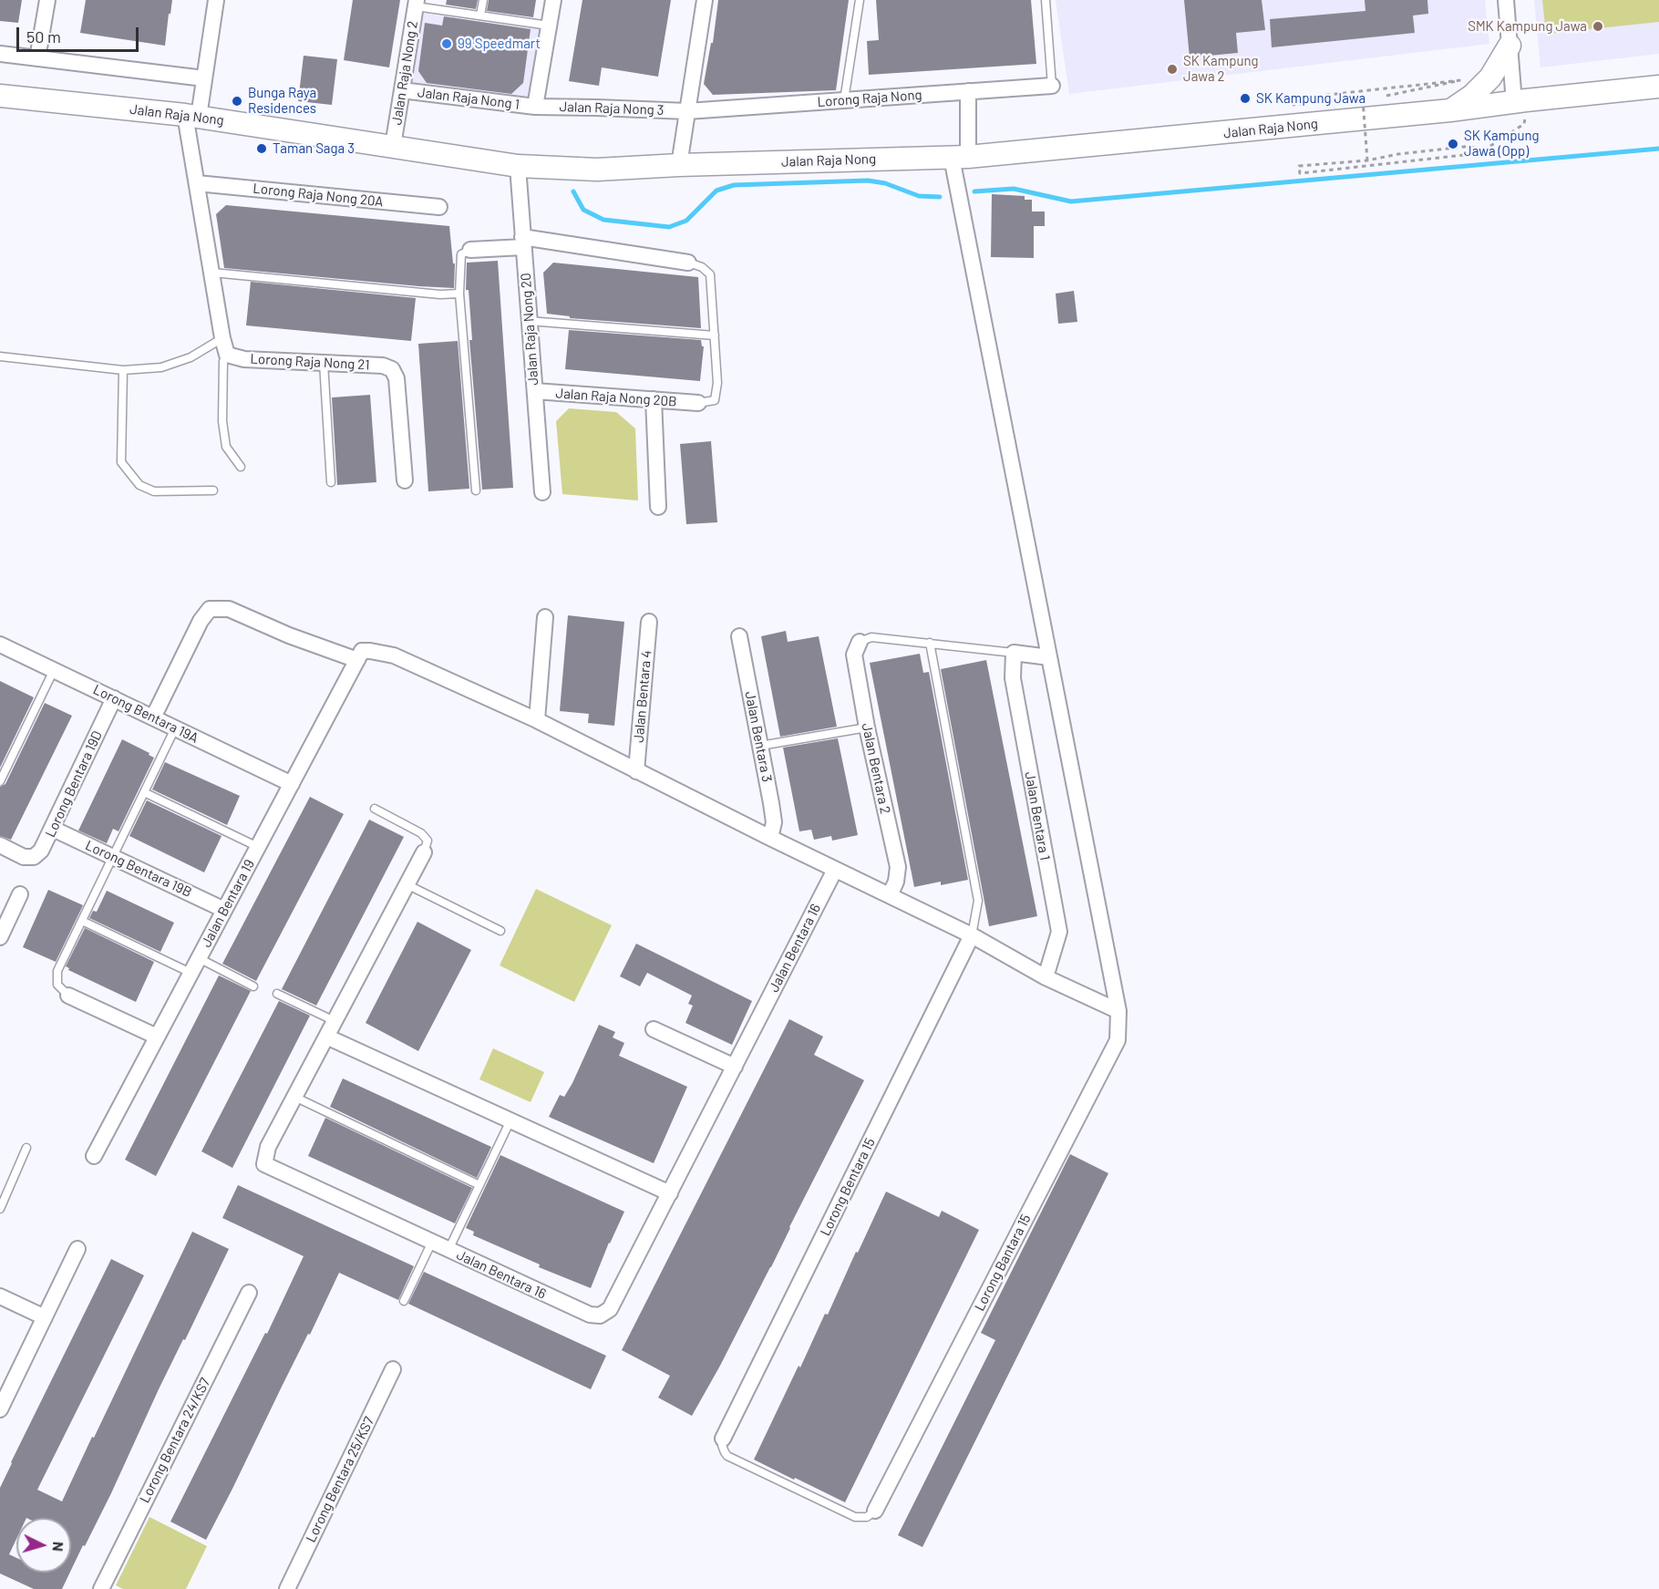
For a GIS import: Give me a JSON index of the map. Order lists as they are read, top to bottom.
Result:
{
  "streets": {
    "main road": ["Jalan Raja Nong"],
    "street": [
      "Jalan Raja Nong 2",
      "Jalan Raja Nong 1",
      "Lorong Raja Nong",
      "Jalan Raja Nong 3",
      "Lorong Raja Nong 20A",
      "Jalan Raja Nong 20",
      "Lorong Raja Nong 21",
      "Jalan Raja Nong 20B",
      "Jalan Bentara 4",
      "Lorong Bentara 19A",
      "Jalan Bentara 3",
      "Jalan Bentara 2",
      "Lorong Bentara 19D",
      "Jalan Bentara 1",
      "Lorong Bentara 19B",
      "Jalan Bentara 19",
      "Jalan Bentara 16",
      "Lorong Bentara 15",
      "Lorong Bantara 15",
      "Lorong Bentara 24/KS7",
      "Lorong Bentara 25/KS7"
    ]
  },
  "crossings": [
    ["Jalan Raja Nong 2", "Jalan Raja Nong 1"],
    ["Jalan Raja Nong 2", "Jalan Raja Nong"],
    ["Jalan Raja Nong 1", "Jalan Raja Nong 3"],
    ["Lorong Raja Nong", "Jalan Raja Nong 3"],
    ["Lorong Raja Nong", "Lorong Bantara 15"],
    ["Jalan Raja Nong", "Jalan Raja Nong 20"],
    ["Jalan Raja Nong", "Lorong Bantara 15"],
    ["Jalan Raja Nong 20", "Jalan Raja Nong 20B"],
    ["Lorong Bentara 19A", "Lorong Bentara 19D"],
    ["Lorong Bentara 19A", "Jalan Bentara 19"],
    ["Lorong Bentara 19D", "Lorong Bentara 19B"],
    ["Lorong Bentara 19B", "Jalan Bentara 19"]
  ],
  "places": [
    "SMK Kampung Jawa",
    "99 Speedmart",
    "SK Kampung Jawa 2",
    "SK Kampung Jawa",
    "Bunga Raya Residences",
    "SK Kampung Jawa (Opp)",
    "Taman Saga 3"
  ],
  "scale_bar": "50 m",
  "north": "right"
}
